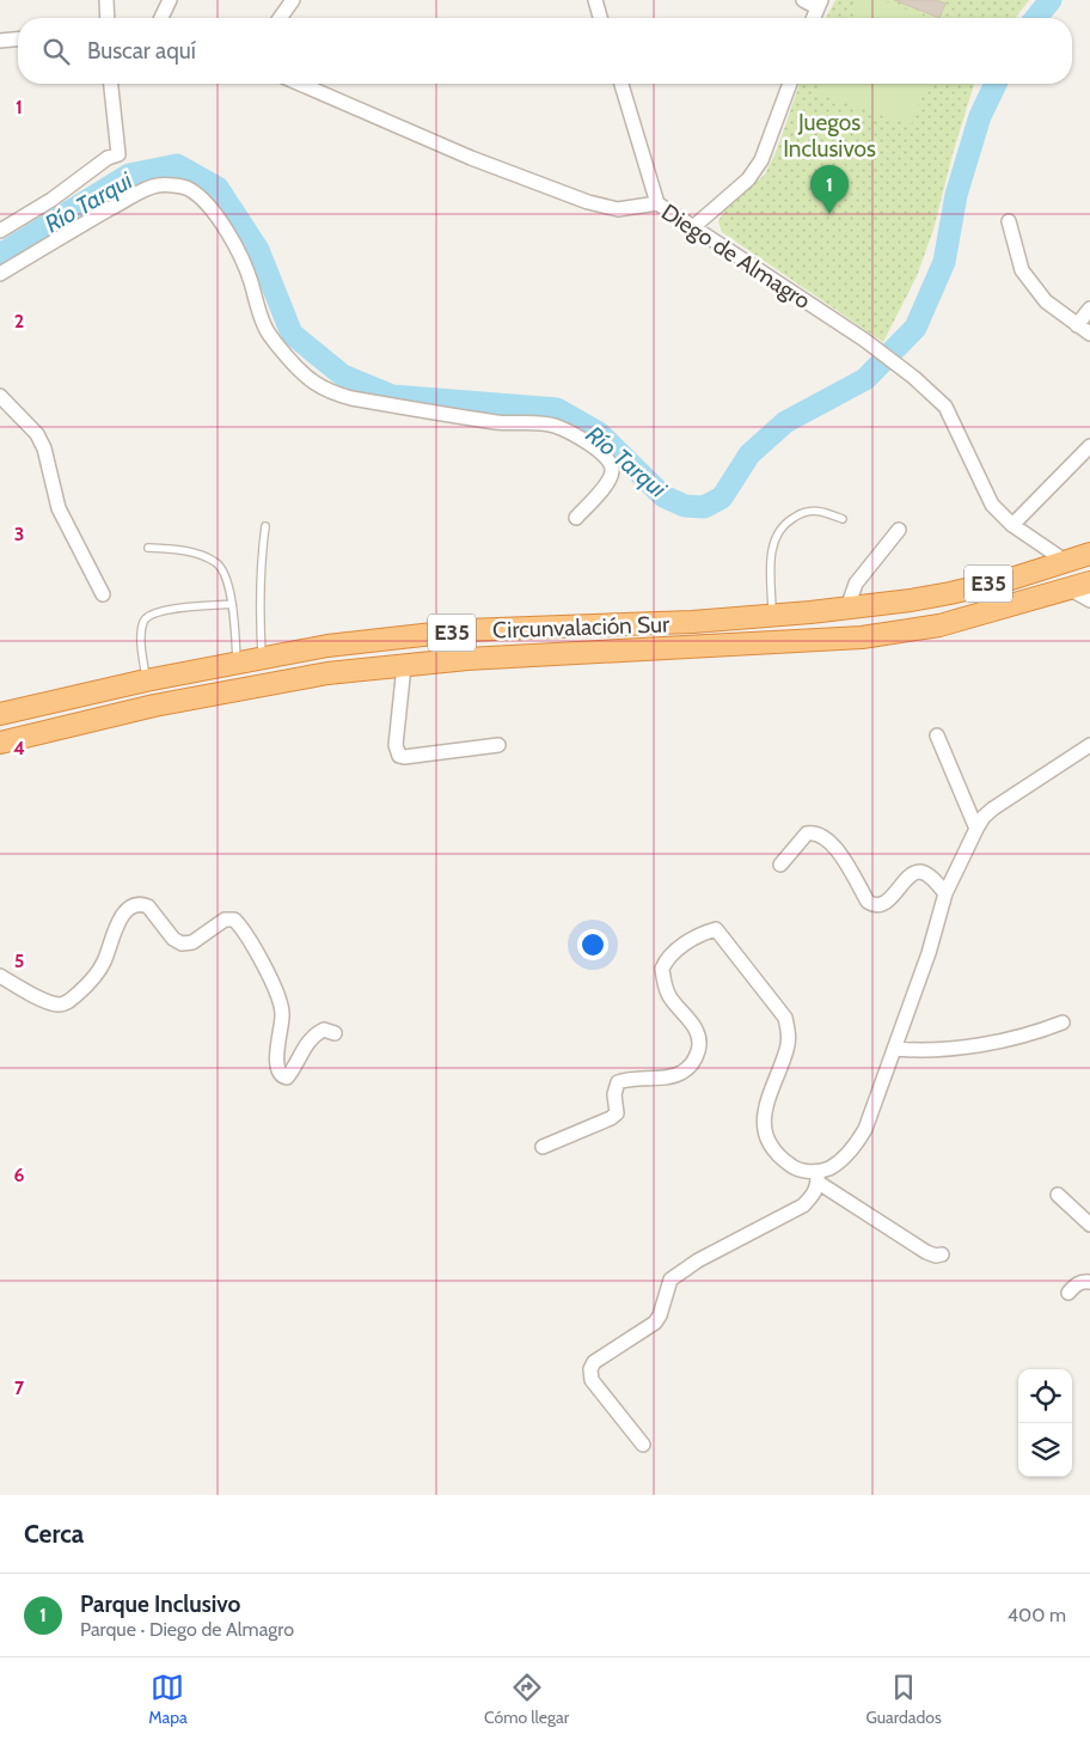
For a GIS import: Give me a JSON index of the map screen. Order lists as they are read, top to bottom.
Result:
{
  "streets": {
    "highway": ["E35", "Circunvalación Sur"],
    "street": ["Diego de Almagro"]
  },
  "crossings": [
    ["Diego de Almagro", "Circunvalación Sur"]
  ],
  "water": ["Río Tarqui"],
  "parks": ["Juegos Inclusivos"],
  "page": {
    "search": "Buscar aquí",
    "pins": "1",
    "heading": "Cerca",
    "list": [
      {
        "mark": "1",
        "name": "Parque Inclusivo",
        "note": "Parque · Diego de Almagro",
        "value": "400 m"
      }
    ],
    "nav": ["Mapa", "Cómo llegar", "Guardados"]
  },
  "grid": {
    "rows": [
      "1",
      "2",
      "3",
      "4",
      "5",
      "6",
      "7"
    ]
  }
}
